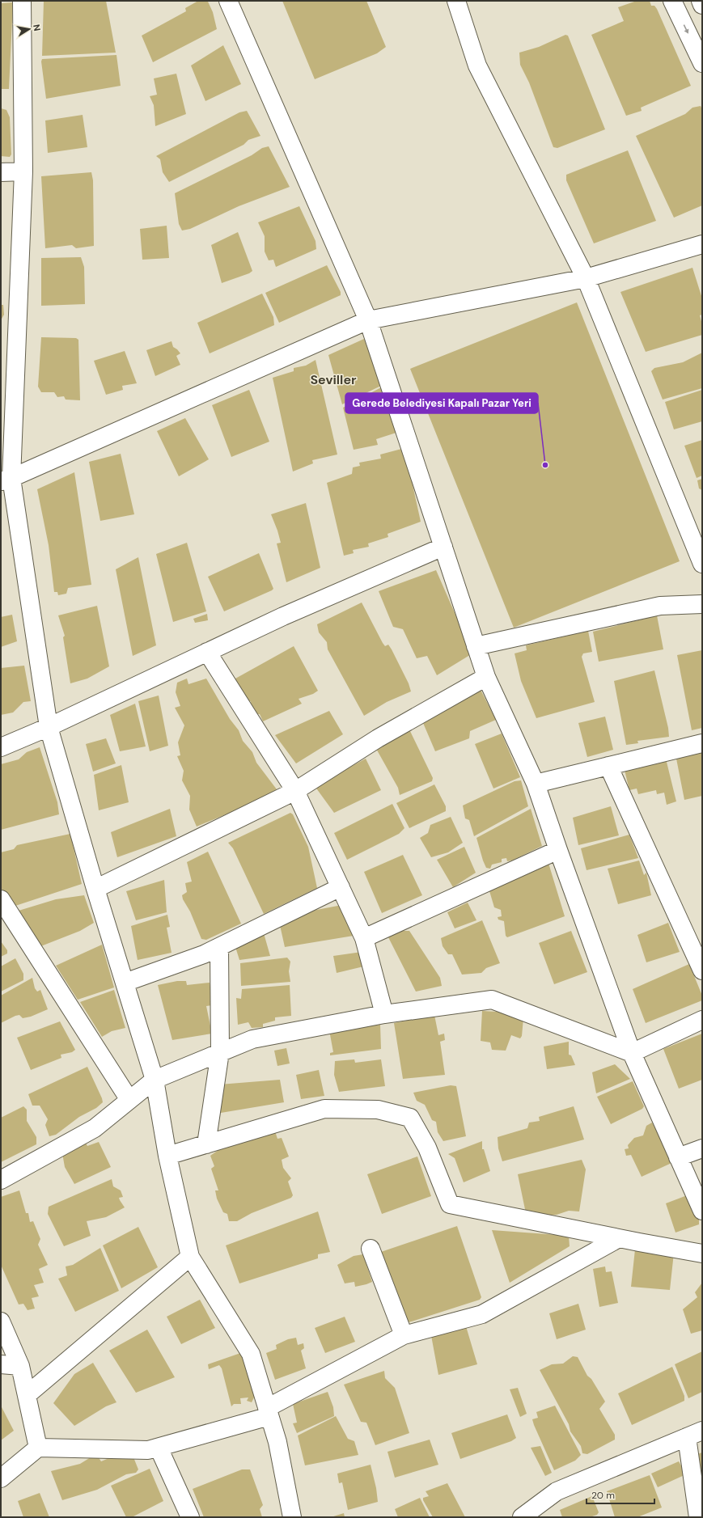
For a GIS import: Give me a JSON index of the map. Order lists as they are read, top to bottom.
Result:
{
  "districts": ["Seviller"],
  "places": ["Gerede Belediyesi Kapalı Pazar Yeri"],
  "scale_bar": "20 m",
  "north": "right"
}
